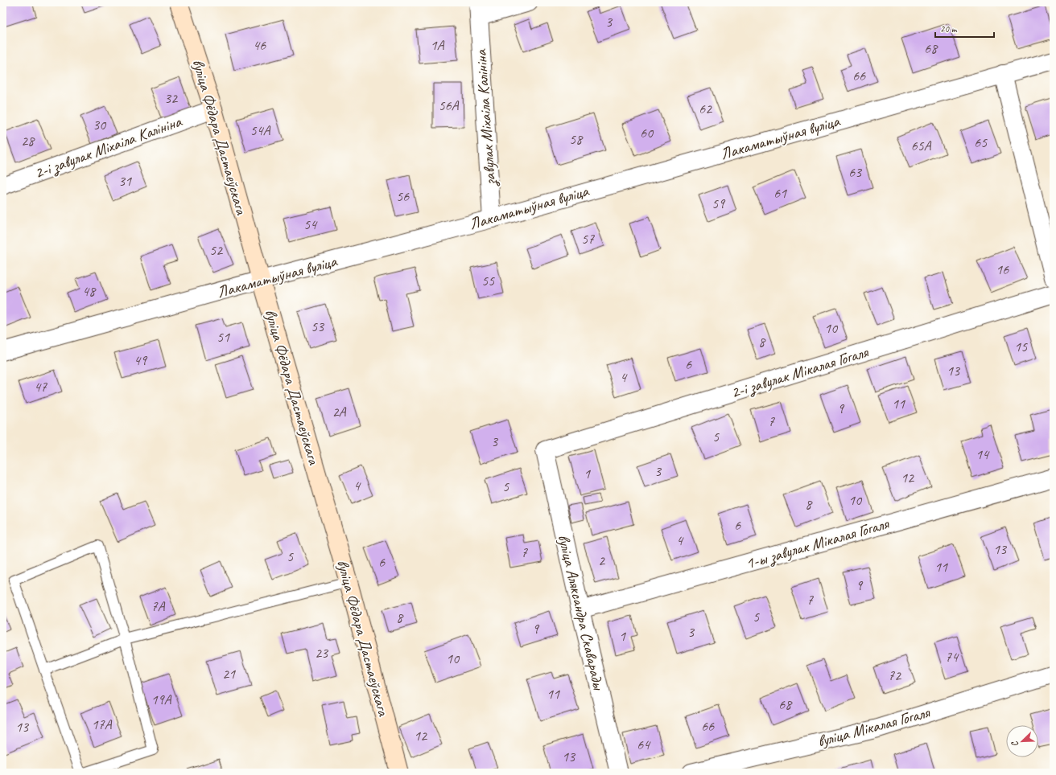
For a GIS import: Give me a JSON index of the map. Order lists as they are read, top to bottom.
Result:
{
  "streets": {
    "street": [
      "завулак Міхаіла Калініна",
      "вуліца Фёдара Дастаеўскага",
      "Лакаматыўная вуліца",
      "2-і завулак Міхаіла Калініна",
      "2-і завулак Мікалая Гогаля",
      "1-ы завулак Мікалая Гогаля",
      "вуліца Аляксандра Скаварады",
      "вуліца Мікалая Гогаля"
    ]
  },
  "crossings": [
    ["завулак Міхаіла Калініна", "Лакаматыўная вуліца"],
    ["вуліца Фёдара Дастаеўскага", "Лакаматыўная вуліца"],
    ["вуліца Фёдара Дастаеўскага", "2-і завулак Міхаіла Калініна"],
    ["2-і завулак Мікалая Гогаля", "вуліца Аляксандра Скаварады"],
    ["1-ы завулак Мікалая Гогаля", "вуліца Аляксандра Скаварады"]
  ],
  "house_numbers": [
    "3",
    "46",
    "1А",
    "68",
    "66",
    "32",
    "56А",
    "62",
    "30",
    "54А",
    "60",
    "58",
    "28",
    "65",
    "65А",
    "63",
    "31",
    "61",
    "56",
    "59",
    "54",
    "57",
    "52",
    "16",
    "55",
    "48",
    "53",
    "10",
    "51",
    "8",
    "15",
    "49",
    "6",
    "13",
    "4",
    "47",
    "11",
    "9",
    "2А",
    "7",
    "5",
    "3",
    "14",
    "3",
    "1",
    "12",
    "4",
    "5",
    "10",
    "8",
    "6",
    "4",
    "13",
    "7",
    "5",
    "2",
    "6",
    "11",
    "9",
    "7",
    "7А",
    "5",
    "8",
    "9",
    "3",
    "1",
    "23",
    "74",
    "10",
    "21",
    "72",
    "11",
    "19А",
    "68",
    "17А",
    "66",
    "13",
    "12",
    "64",
    "13"
  ],
  "scale_bar": "20 m",
  "north": "bottom left"
}
